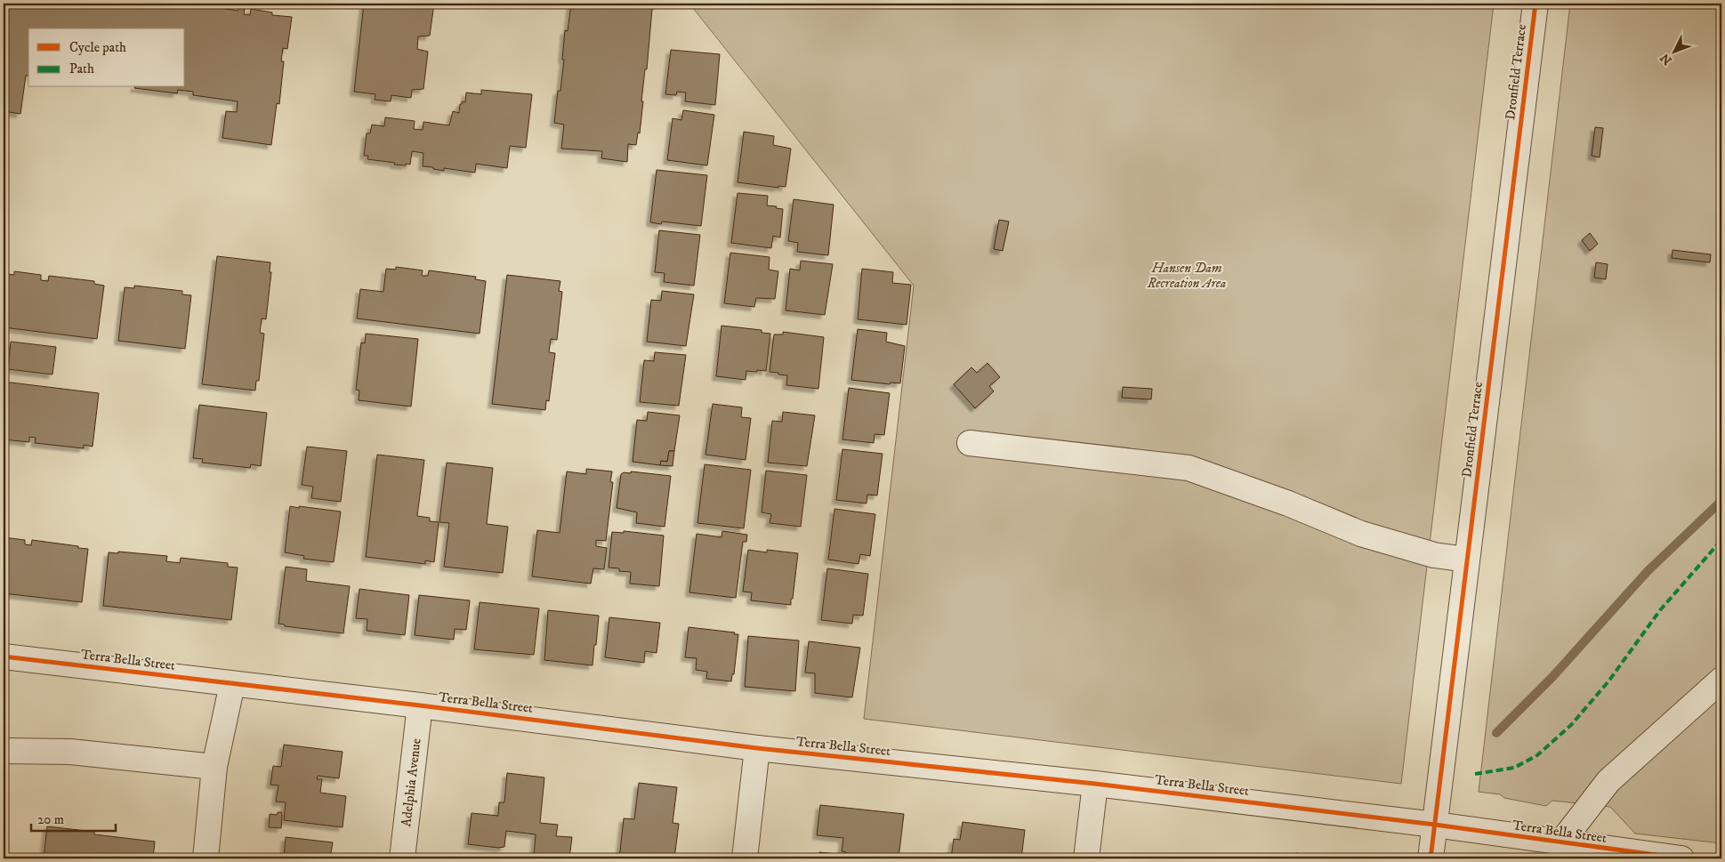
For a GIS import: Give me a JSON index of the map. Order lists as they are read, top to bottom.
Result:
{
  "streets": {
    "street": ["Dronfield Terrace", "Terra Bella Street", "Adelphia Avenue"]
  },
  "crossings": [
    ["Dronfield Terrace", "Terra Bella Street"],
    ["Terra Bella Street", "Adelphia Avenue"]
  ],
  "parks": ["Hansen Dam Recreation Area"],
  "legend": ["Cycle path", "Path"],
  "scale_bar": "20 m",
  "north": "bottom left"
}
